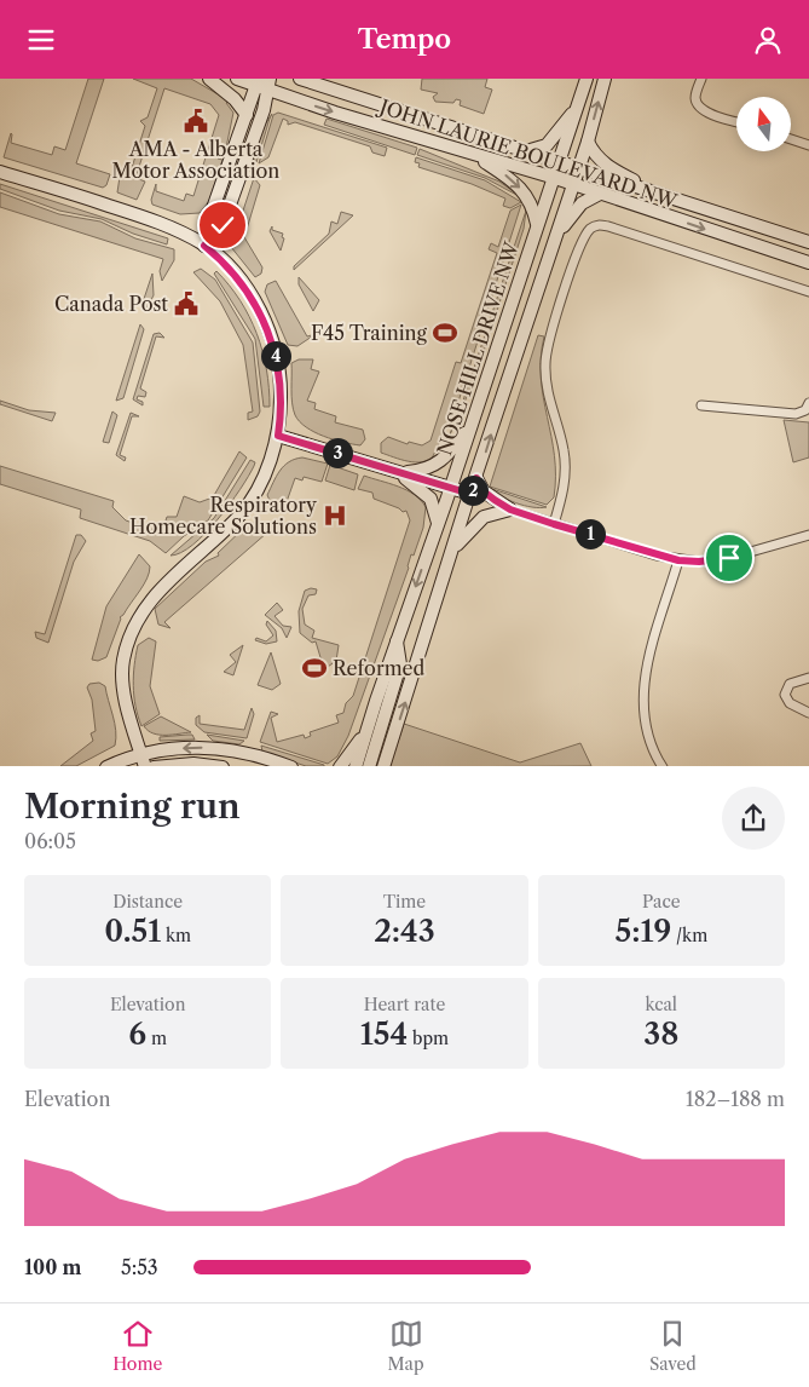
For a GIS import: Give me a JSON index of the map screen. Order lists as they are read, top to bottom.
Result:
{
  "streets": {
    "main road": ["JOHN LAURIE BOULEVARD NW", "NOSE HILL DRIVE NW"]
  },
  "crossings": [
    ["JOHN LAURIE BOULEVARD NW", "NOSE HILL DRIVE NW"]
  ],
  "places": {
    "public building": ["AMA - Alberta Motor Association", "Canada Post"],
    "sports": ["F45 Training", "Reformed"],
    "hospital": ["Respiratory Homecare Solutions"]
  },
  "north": "top",
  "page": {
    "header": "Tempo",
    "pins": [
      "4",
      "3",
      "2",
      "1"
    ],
    "heading": ["Morning run", "06:05"],
    "stats": [
      ["Distance", "0.51 km"],
      ["Time", "2:43"],
      ["Pace", "5:19 /km"],
      ["Elevation", "6 m"],
      ["Heart rate", "154 bpm"],
      ["kcal", "38"]
    ],
    "chart": ["Elevation", "182–188 m"],
    "list": [
      {
        "name": "100 m",
        "note": "5:53"
      }
    ],
    "tabs": ["Home", "Map", "Saved"]
  }
}
